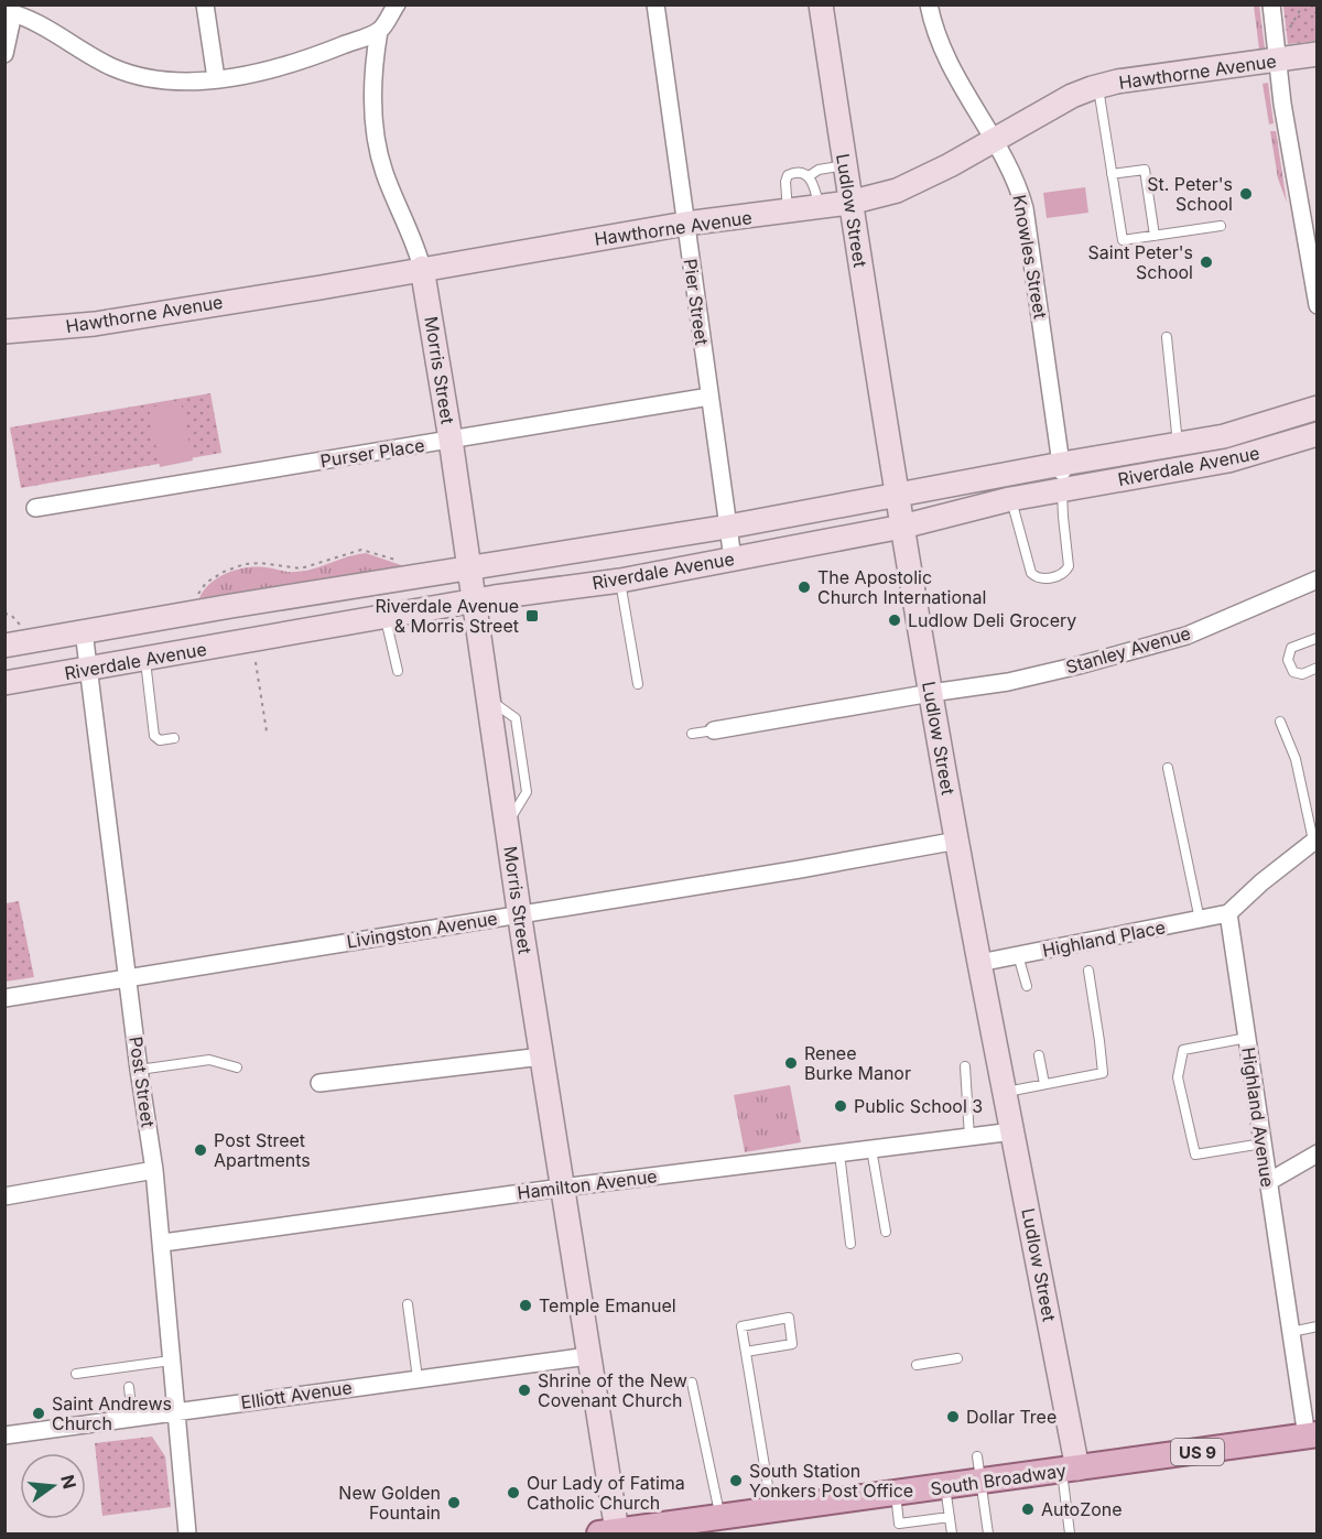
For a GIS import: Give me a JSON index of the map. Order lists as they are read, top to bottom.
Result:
{
  "streets": {
    "main road": ["US 9", "South Broadway"],
    "street": [
      "Hawthorne Avenue",
      "Ludlow Street",
      "Knowles Street",
      "Pier Street",
      "Morris Street",
      "Purser Place",
      "Riverdale Avenue",
      "Stanley Avenue",
      "Livingston Avenue",
      "Highland Place",
      "Post Street",
      "Highland Avenue",
      "Hamilton Avenue",
      "Elliott Avenue"
    ]
  },
  "crossings": [
    ["Hawthorne Avenue", "Ludlow Street"],
    ["Hawthorne Avenue", "Knowles Street"],
    ["Hawthorne Avenue", "Pier Street"],
    ["Hawthorne Avenue", "Morris Street"],
    ["Ludlow Street", "Riverdale Avenue"],
    ["Ludlow Street", "Stanley Avenue"],
    ["Ludlow Street", "Livingston Avenue"],
    ["Ludlow Street", "Highland Place"],
    ["Ludlow Street", "Hamilton Avenue"],
    ["Ludlow Street", "South Broadway"],
    ["Knowles Street", "Riverdale Avenue"],
    ["Pier Street", "Purser Place"],
    ["Pier Street", "Riverdale Avenue"],
    ["Morris Street", "Purser Place"],
    ["Morris Street", "Riverdale Avenue"],
    ["Morris Street", "Livingston Avenue"],
    ["Morris Street", "Hamilton Avenue"],
    ["Morris Street", "Elliott Avenue"],
    ["Morris Street", "South Broadway"],
    ["Riverdale Avenue", "Post Street"],
    ["Livingston Avenue", "Post Street"],
    ["Highland Place", "Highland Avenue"],
    ["Post Street", "Hamilton Avenue"],
    ["Post Street", "Elliott Avenue"],
    ["Highland Avenue", "South Broadway"]
  ],
  "places": {
    "other": [
      "St. Peter's School",
      "Saint Peter's School",
      "The Apostolic Church International",
      "Ludlow Deli Grocery",
      "Renee Burke Manor",
      "Public School 3",
      "Post Street Apartments",
      "Temple Emanuel",
      "Shrine of the New Covenant Church",
      "Saint Andrews Church",
      "Dollar Tree",
      "South Station Yonkers Post Office",
      "Our Lady of Fatima Catholic Church",
      "New Golden Fountain",
      "AutoZone"
    ],
    "transit": ["Riverdale Avenue & Morris Street"]
  },
  "north": "right"
}
